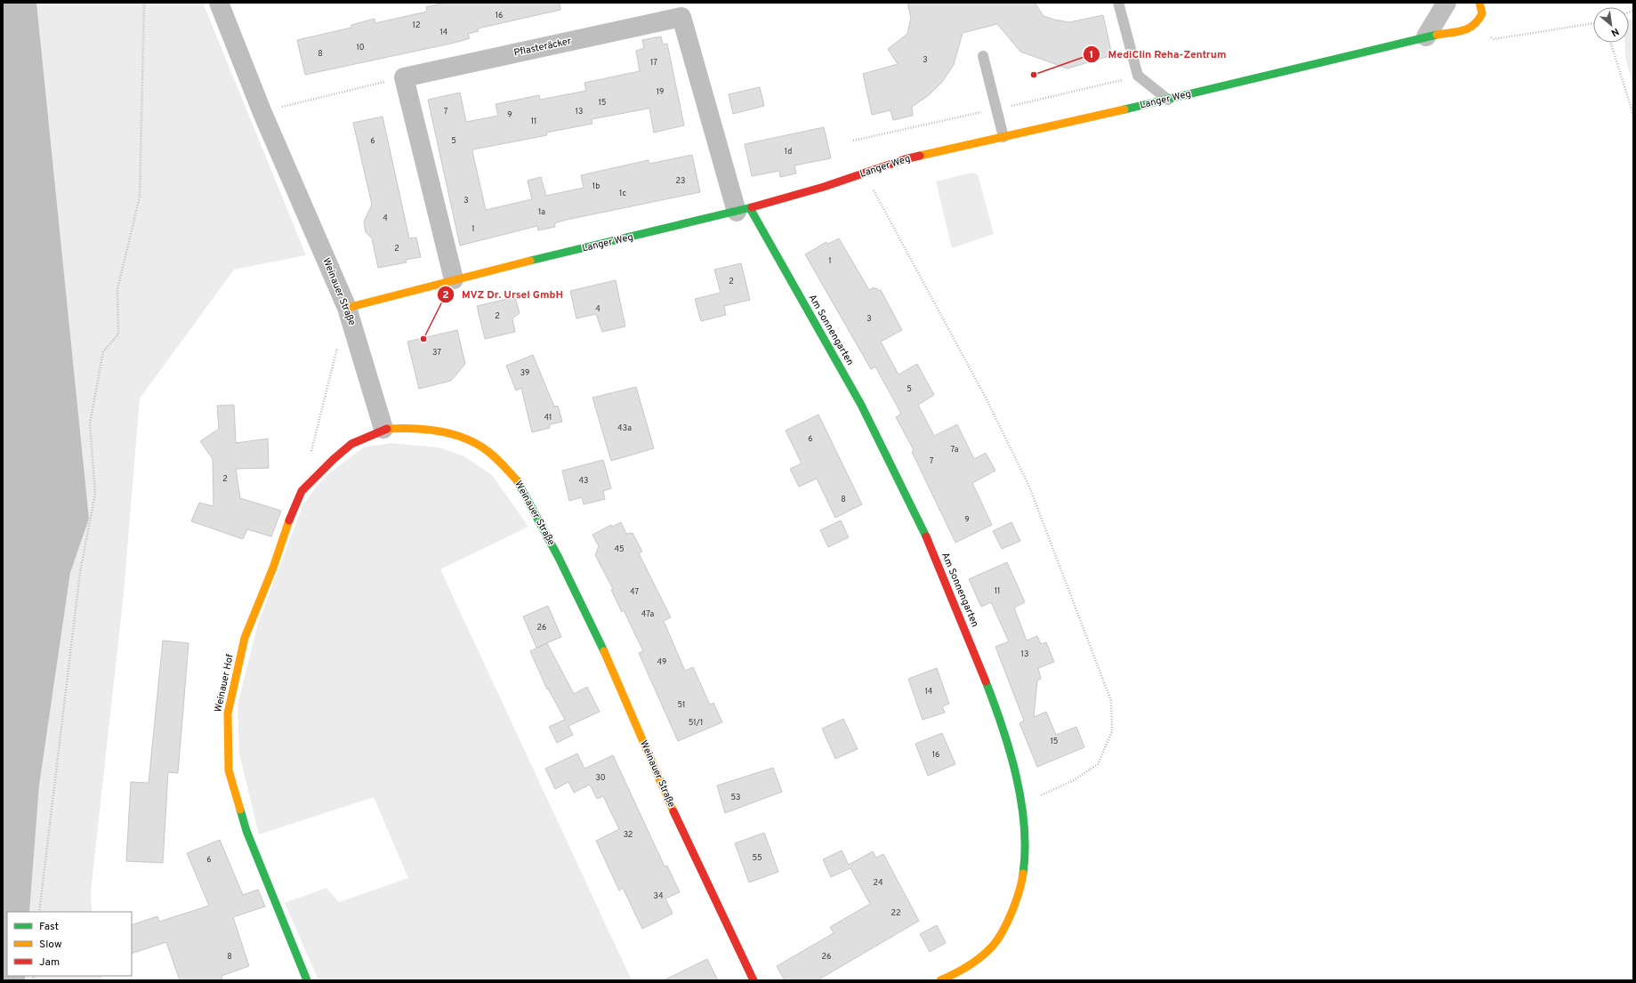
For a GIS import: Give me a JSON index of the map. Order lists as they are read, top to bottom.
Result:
{
  "streets": {
    "street": [
      "Pflasteräcker",
      "Langer Weg",
      "Weinauer Straße",
      "Am Sonnengarten",
      "Weinauer Hof"
    ]
  },
  "crossings": [
    ["Pflasteräcker", "Langer Weg"],
    ["Pflasteräcker", "Am Sonnengarten"],
    ["Langer Weg", "Weinauer Straße"],
    ["Langer Weg", "Am Sonnengarten"],
    ["Weinauer Straße", "Weinauer Hof"]
  ],
  "places": ["MediClin Reha-Zentrum", "MVZ Dr. Ursel GmbH"],
  "house_numbers": [
    "16",
    "12",
    "14",
    "10",
    "8",
    "3",
    "17",
    "19",
    "15",
    "7",
    "13",
    "9",
    "11",
    "6",
    "5",
    "1d",
    "23",
    "1b",
    "1c",
    "3",
    "1a",
    "4",
    "1",
    "2",
    "1",
    "2",
    "4",
    "2",
    "3",
    "37",
    "39",
    "5",
    "41",
    "43a",
    "6",
    "7a",
    "7",
    "2",
    "43",
    "8",
    "9",
    "45",
    "11",
    "47",
    "47a",
    "26",
    "13",
    "49",
    "14",
    "51",
    "51/1",
    "15",
    "16",
    "30",
    "53",
    "32",
    "55",
    "6",
    "24",
    "34",
    "22",
    "8",
    "26"
  ],
  "legend": ["Fast", "Slow", "Jam"],
  "north": "bottom right"
}
